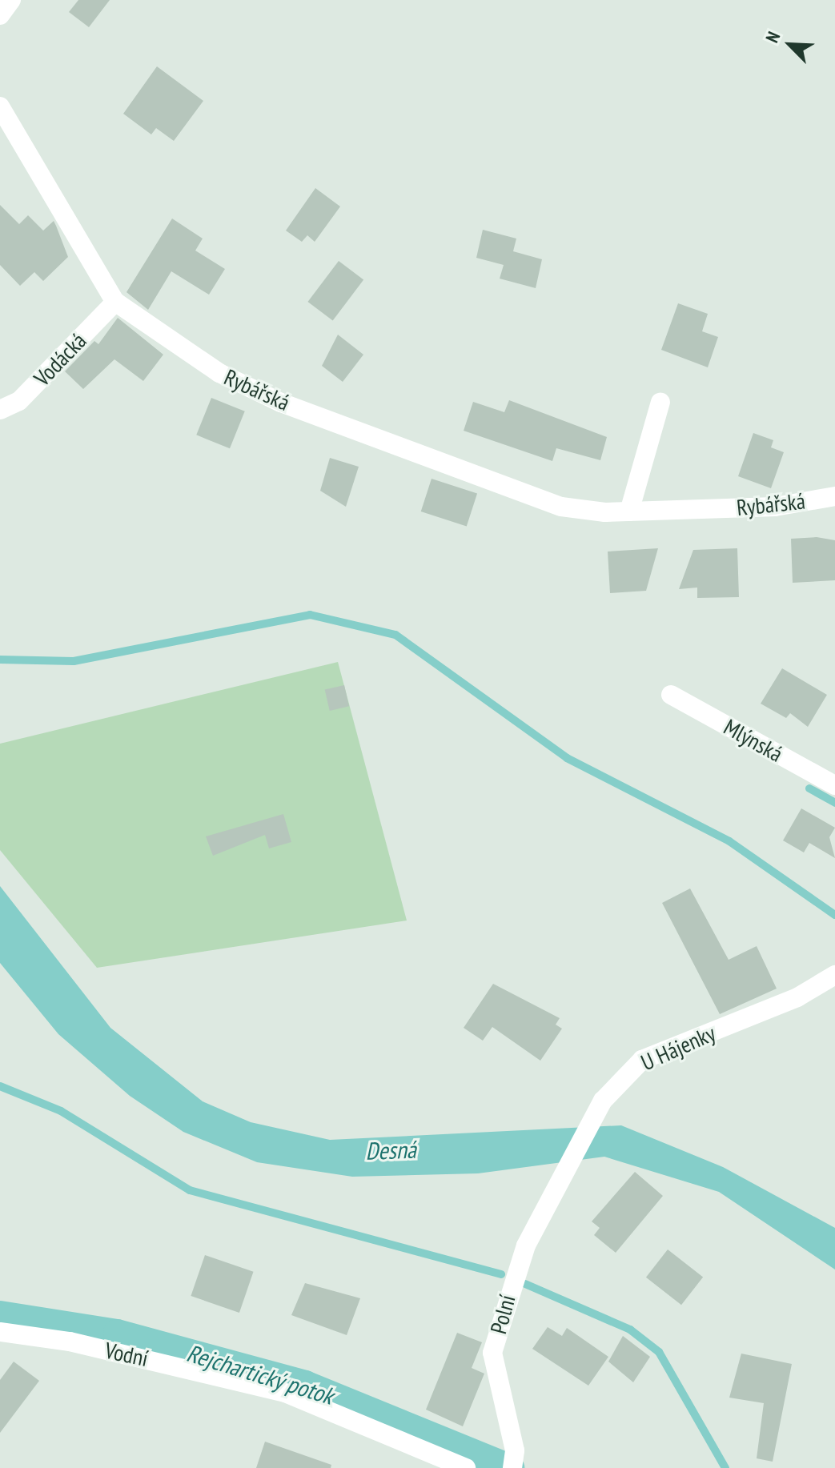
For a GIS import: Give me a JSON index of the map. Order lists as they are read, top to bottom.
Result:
{
  "streets": {
    "street": [
      "Vodácká",
      "Rybářská",
      "Mlýnská",
      "U Hájenky",
      "Polní",
      "Vodní"
    ]
  },
  "crossings": [
    ["Vodácká", "Rybářská"],
    ["U Hájenky", "Polní"]
  ],
  "water": ["Desná", "Rejchartický potok"],
  "north": "top left"
}
